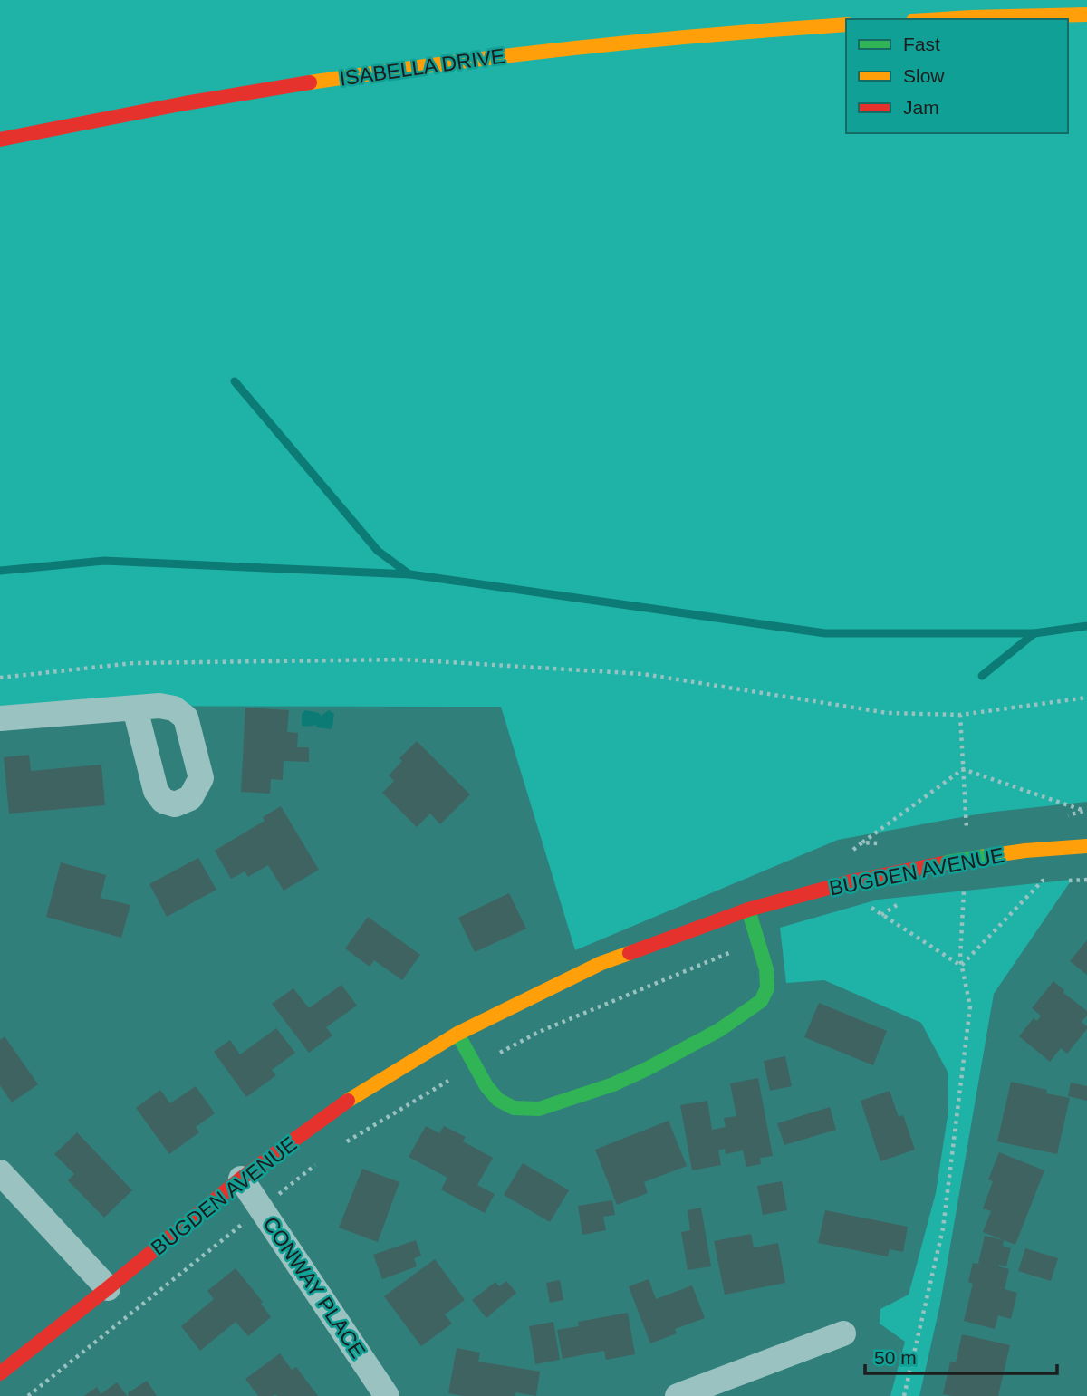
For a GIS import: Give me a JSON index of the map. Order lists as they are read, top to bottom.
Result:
{
  "streets": {
    "street": ["ISABELLA DRIVE", "BUGDEN AVENUE", "CONWAY PLACE"]
  },
  "crossings": [
    ["BUGDEN AVENUE", "CONWAY PLACE"]
  ],
  "legend": ["Fast", "Slow", "Jam"],
  "scale_bar": "50 m"
}
